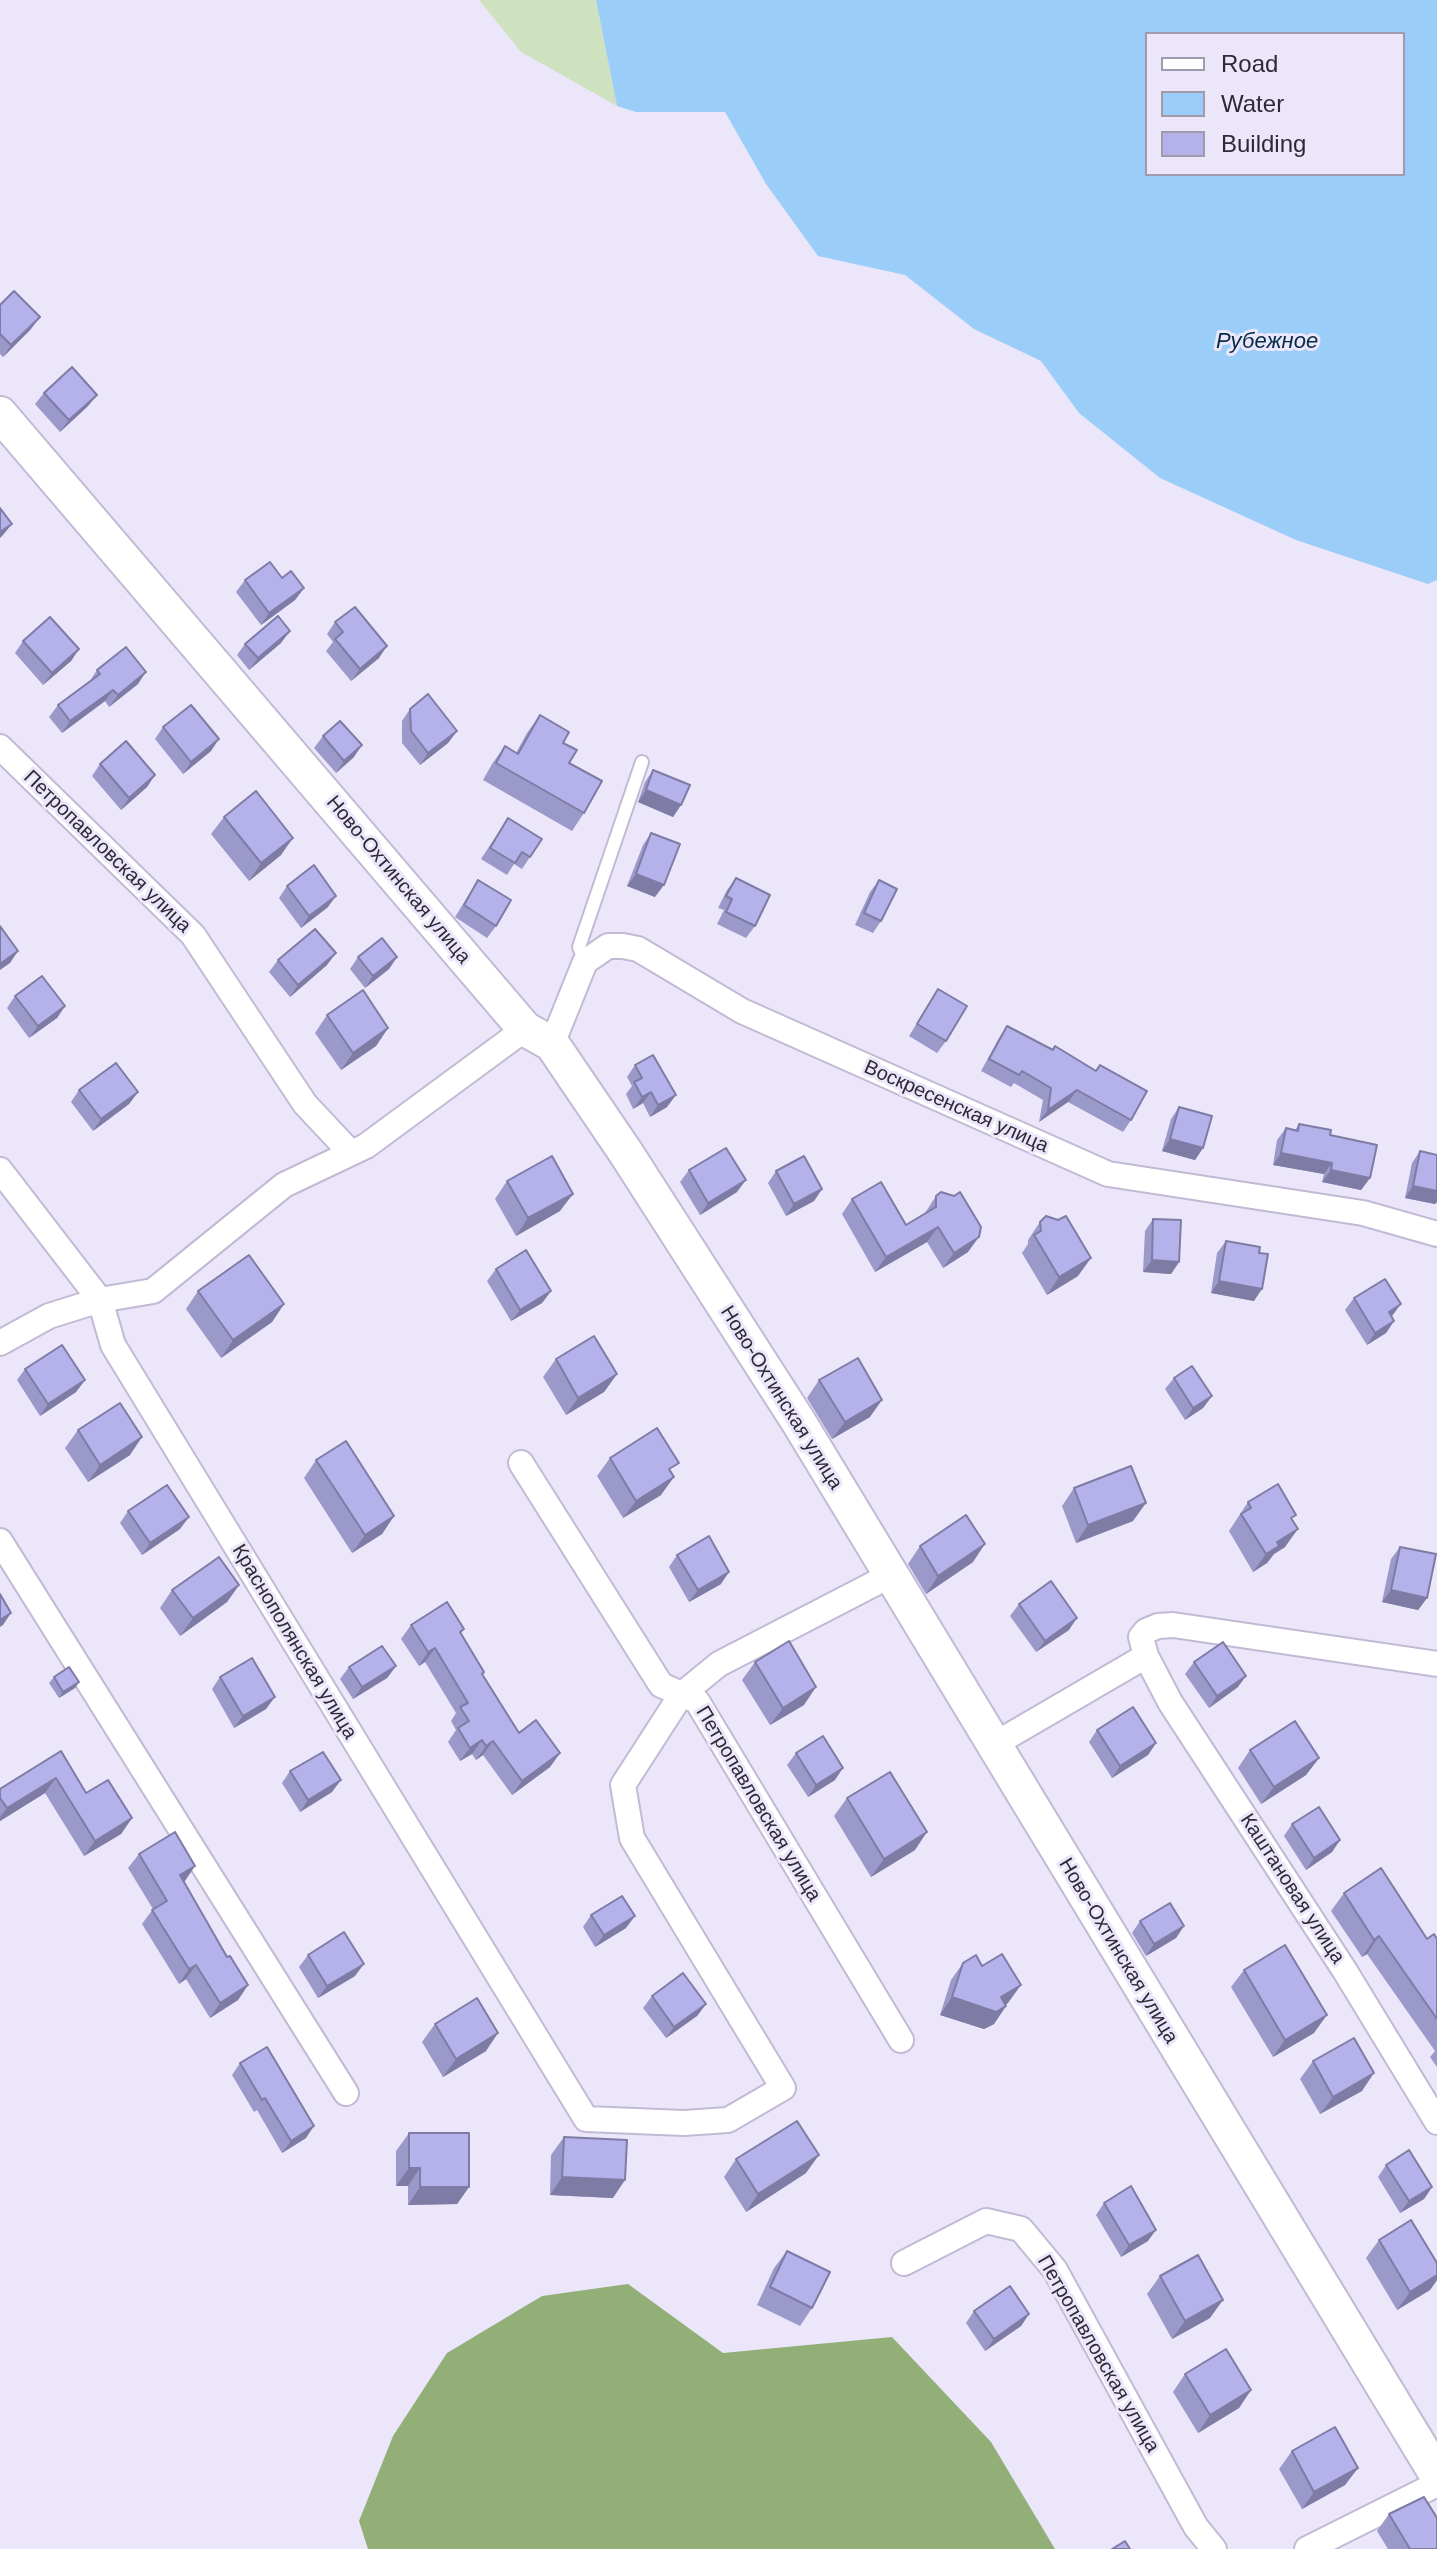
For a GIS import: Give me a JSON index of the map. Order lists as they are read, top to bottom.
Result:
{
  "streets": {
    "street": [
      "Петропавловская улица",
      "Ново-Охтинская улица",
      "Воскресенская улица",
      "Краснополянская улица",
      "Каштановая улица"
    ]
  },
  "crossings": [
    ["Петропавловская улица", "Краснополянская улица"]
  ],
  "water": ["Рубежное"],
  "legend": ["Road", "Water", "Building"]
}
